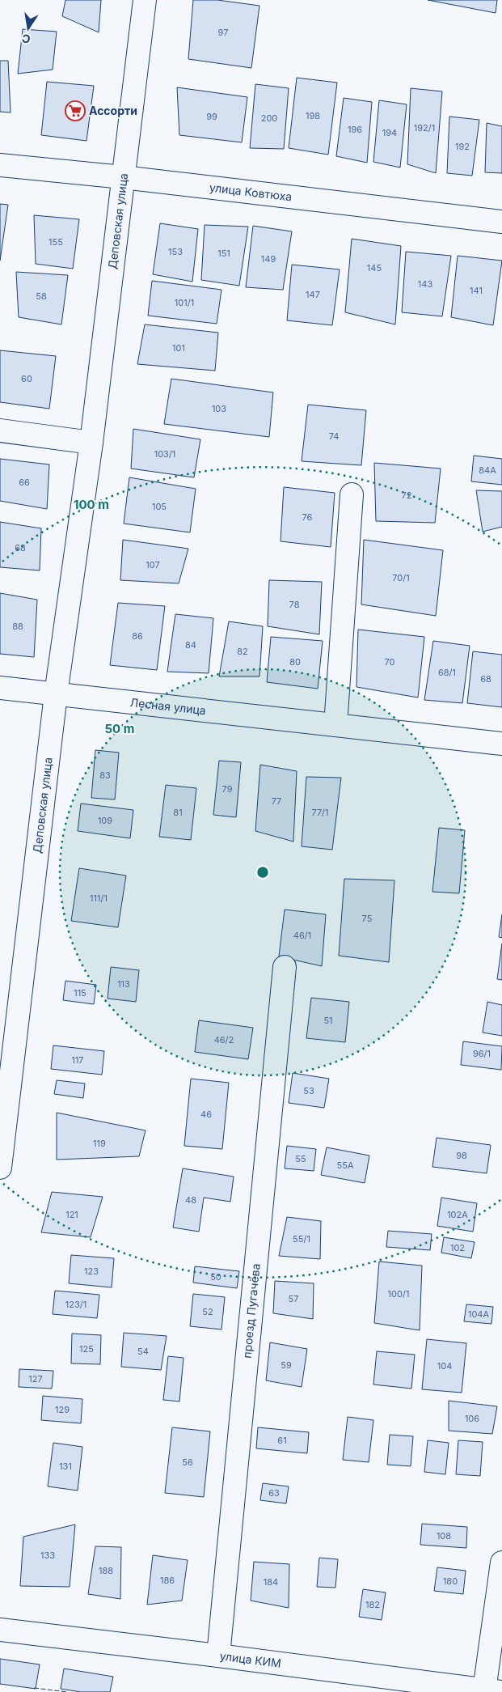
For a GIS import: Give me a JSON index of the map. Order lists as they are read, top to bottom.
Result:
{
  "streets": {
    "street": [
      "улица Ковтюха",
      "Деповская улица",
      "Лесная улица",
      "проезд Пугачёва",
      "улица КИМ"
    ]
  },
  "crossings": [
    ["улица Ковтюха", "Деповская улица"],
    ["Деповская улица", "Лесная улица"],
    ["проезд Пугачёва", "улица КИМ"]
  ],
  "places": {
    "supermarket": ["Ассорти"]
  },
  "house_numbers": [
    "97",
    "198",
    "99",
    "200",
    "192/1",
    "196",
    "194",
    "192",
    "155",
    "153",
    "151",
    "149",
    "145",
    "143",
    "141",
    "147",
    "58",
    "101/1",
    "101",
    "60",
    "103",
    "74",
    "103/1",
    "84А",
    "66",
    "72",
    "105",
    "76",
    "68",
    "107",
    "70/1",
    "78",
    "88",
    "86",
    "84",
    "82",
    "80",
    "70",
    "68/1",
    "68",
    "83",
    "79",
    "77",
    "81",
    "77/1",
    "109",
    "111/1",
    "75",
    "46/1",
    "113",
    "115",
    "51",
    "46/2",
    "96/1",
    "117",
    "53",
    "46",
    "119",
    "98",
    "55",
    "55А",
    "48",
    "121",
    "102А",
    "55/1",
    "102",
    "123",
    "50",
    "100/1",
    "57",
    "123/1",
    "52",
    "104А",
    "125",
    "54",
    "59",
    "104",
    "127",
    "129",
    "106",
    "61",
    "56",
    "131",
    "63",
    "108",
    "133",
    "188",
    "186",
    "180",
    "184",
    "182"
  ],
  "north": "bottom",
  "rings": ["100 m", "50 m"]
}
